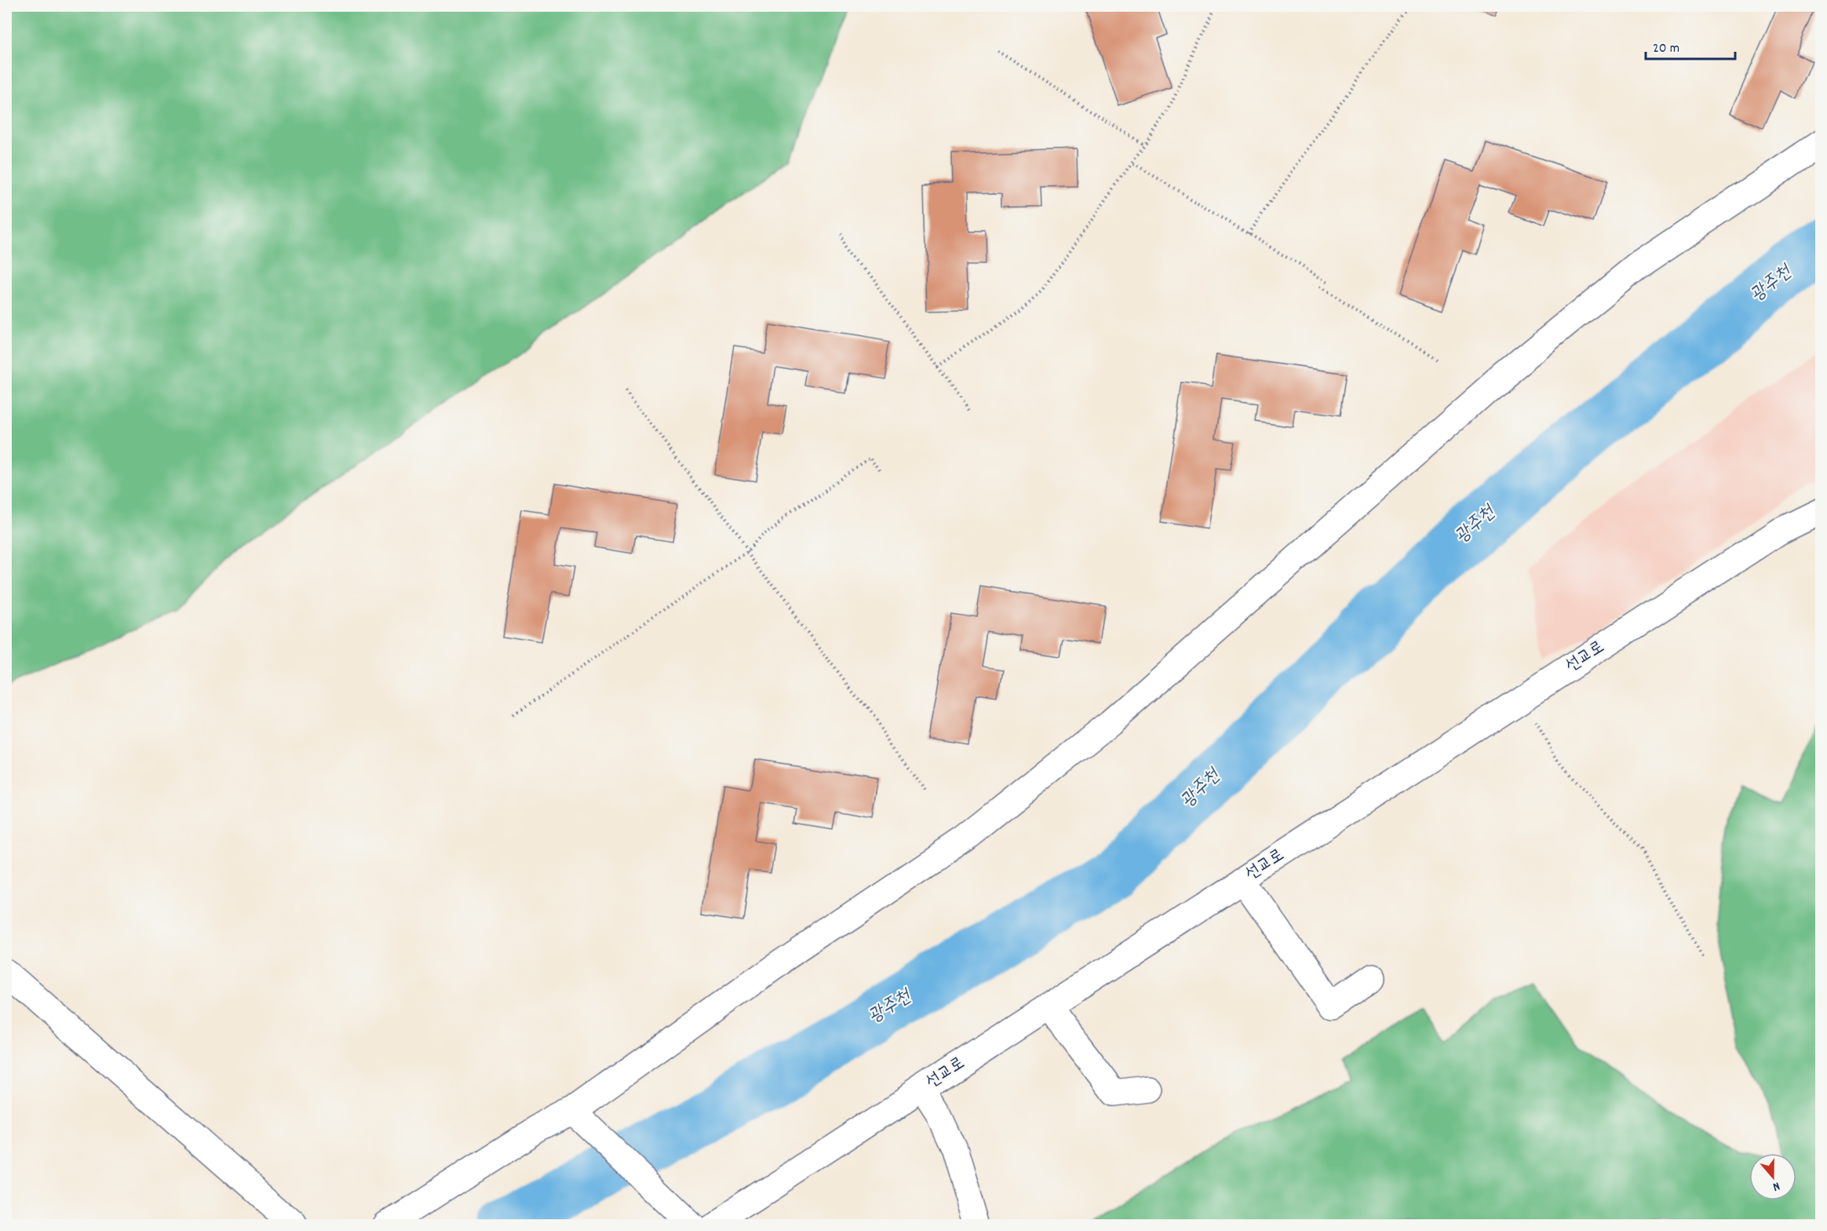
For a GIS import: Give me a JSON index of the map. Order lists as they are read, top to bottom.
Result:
{
  "streets": {
    "street": ["선교로"]
  },
  "water": ["광주천"],
  "scale_bar": "20 m",
  "north": "bottom"
}
